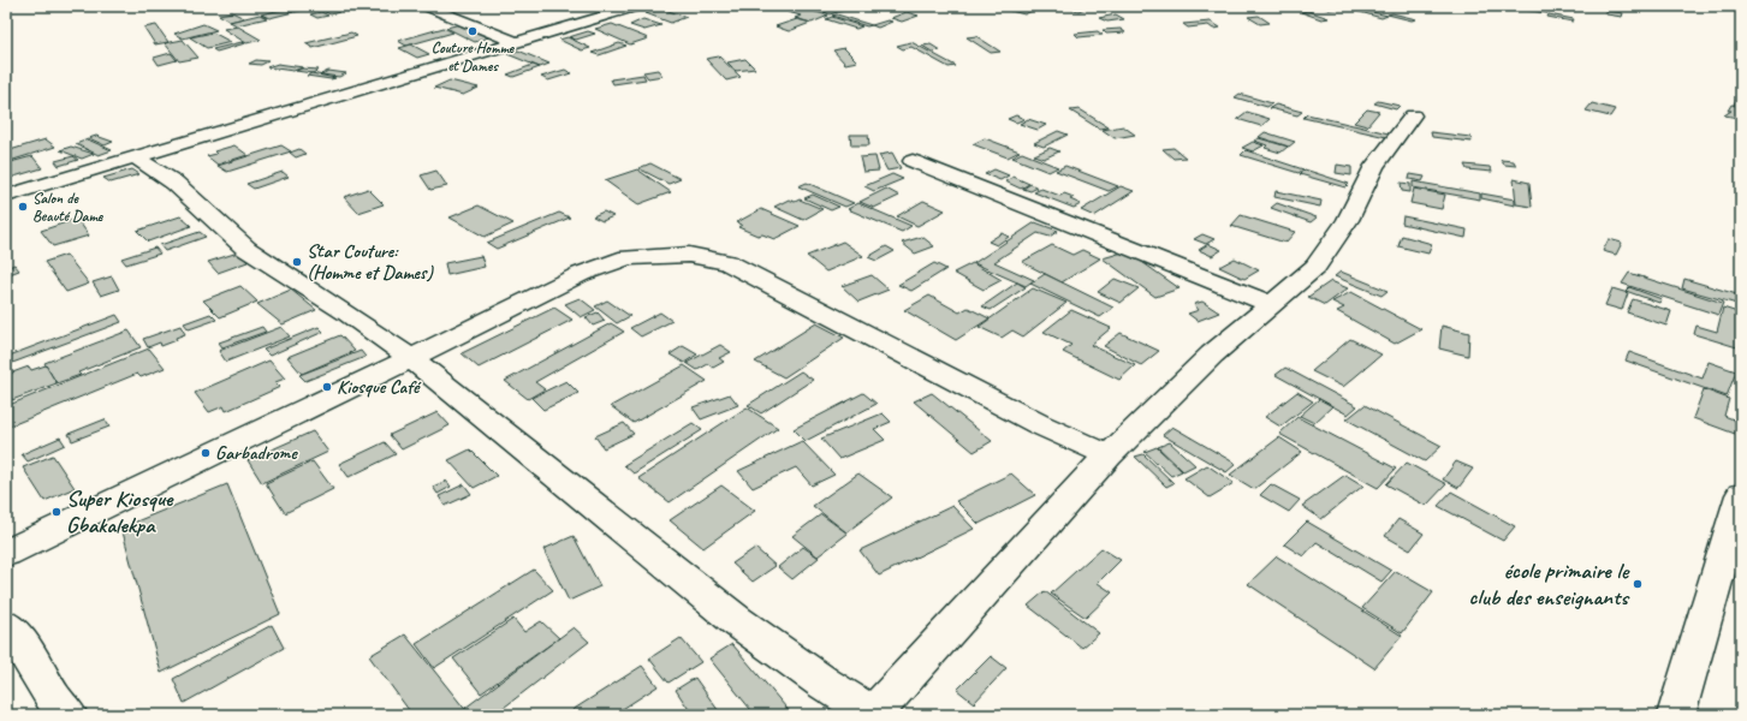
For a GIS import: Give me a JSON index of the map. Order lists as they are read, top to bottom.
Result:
{
  "places": [
    "Couture Homme et Dames",
    "Salon de Beauté Dame",
    "Star Couture: (Homme et Dames)",
    "Kiosque Café",
    "Garbadrome",
    "Super Kiosque Gbakalekpa",
    "école primaire le club des enseignants"
  ]
}
